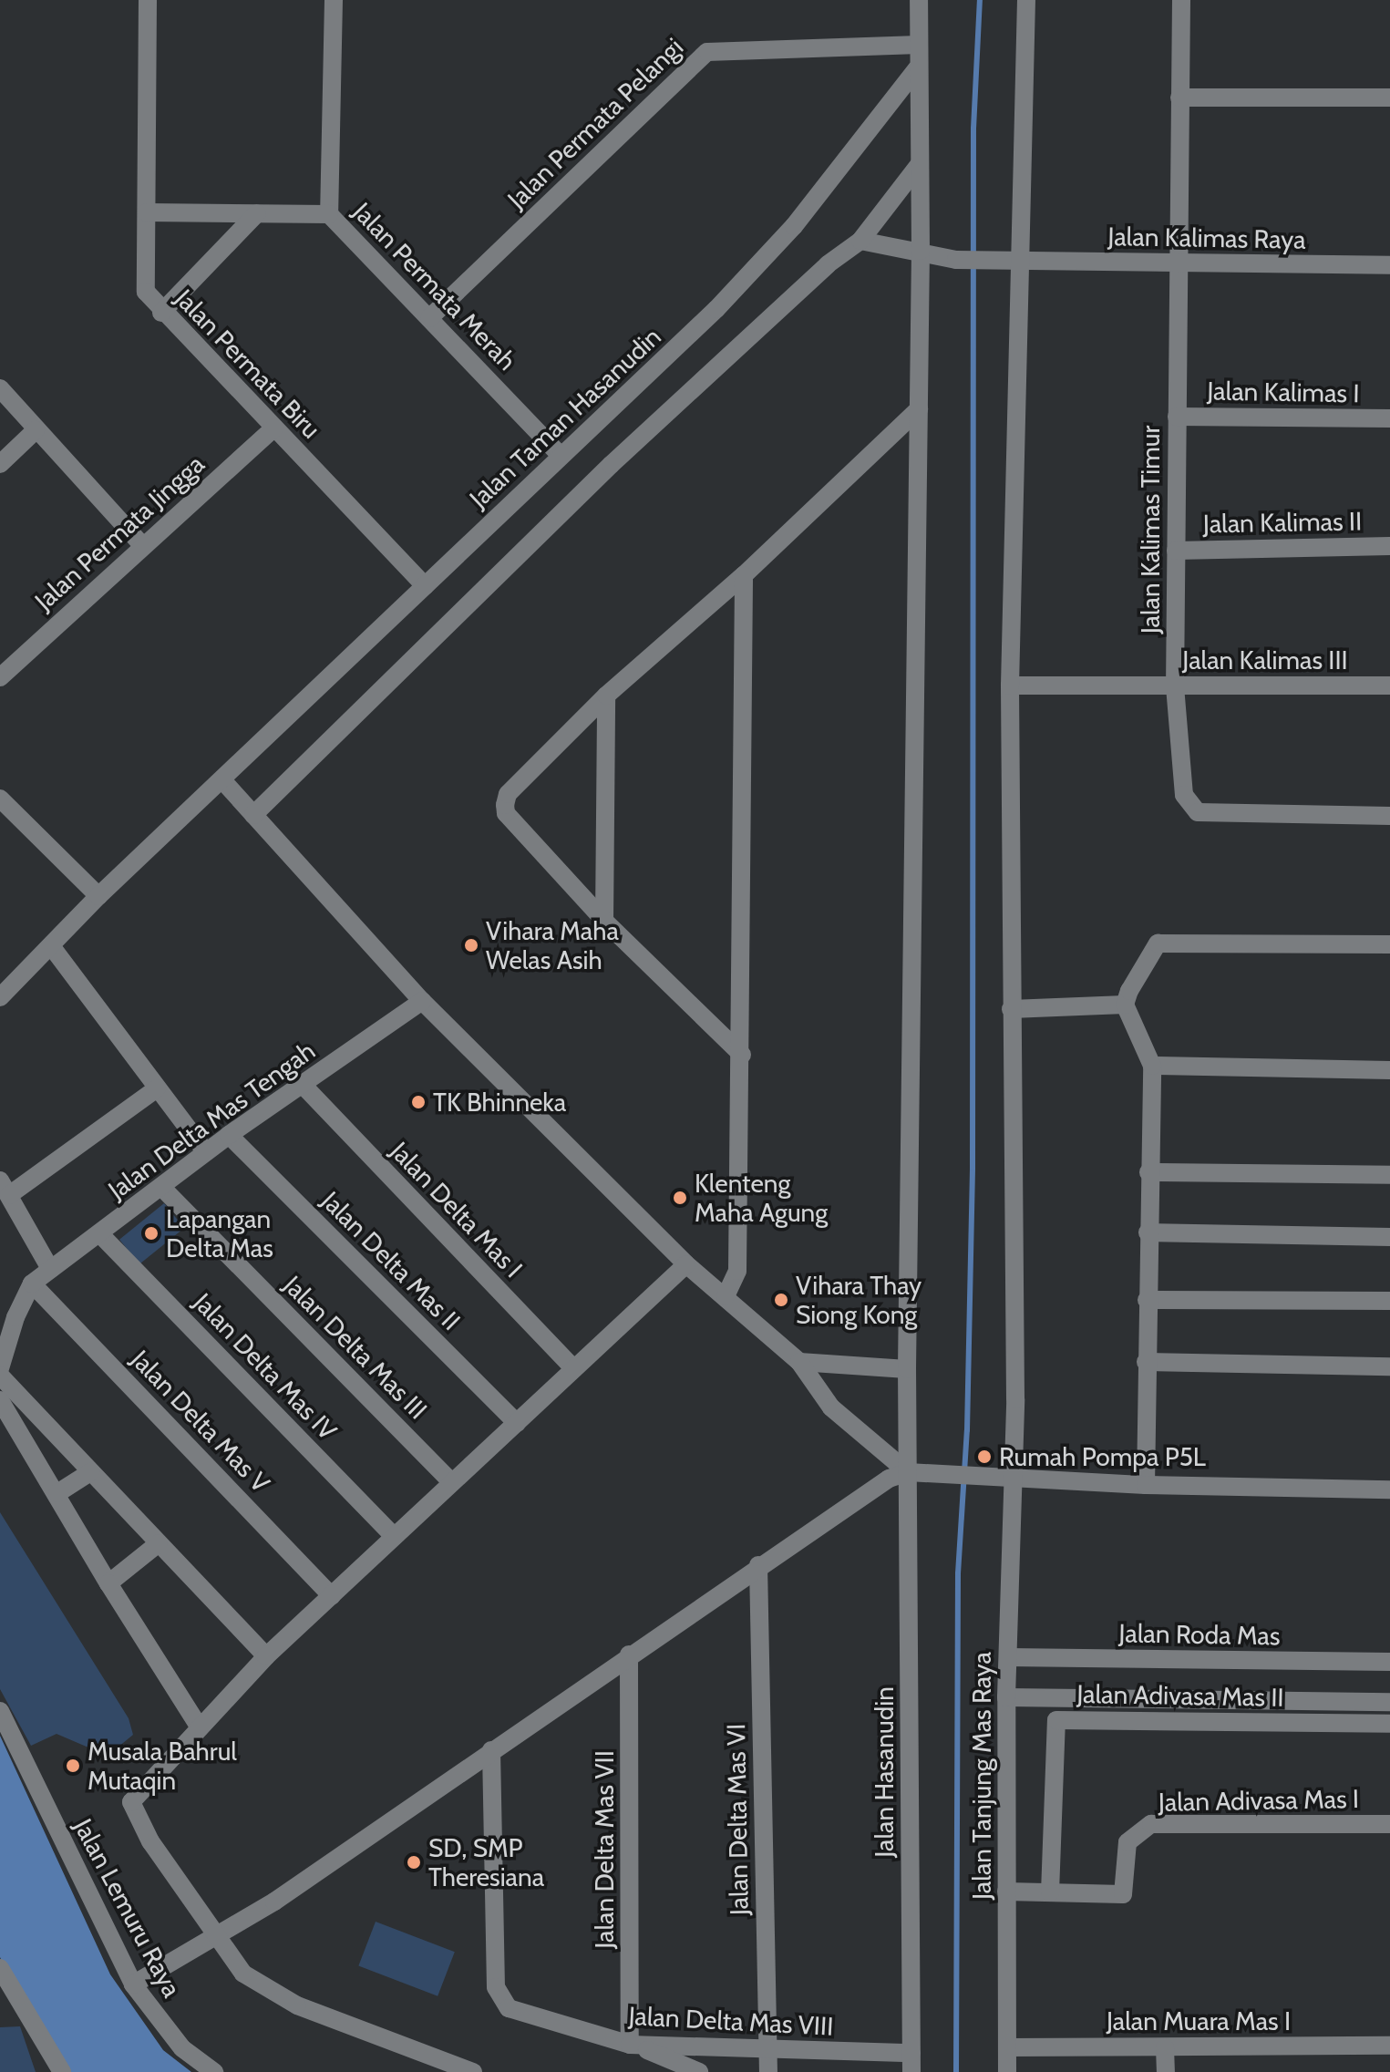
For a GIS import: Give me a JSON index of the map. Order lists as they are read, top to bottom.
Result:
{
  "streets": {
    "street": [
      "Jalan Permata Pelangi",
      "Jalan Kalimas Raya",
      "Jalan Permata Merah",
      "Jalan Permata Biru",
      "Jalan Kalimas I",
      "Jalan Taman Hasanudin",
      "Jalan Kalimas II",
      "Jalan Kalimas Timur",
      "Jalan Permata Jingga",
      "Jalan Kalimas III",
      "Jalan Delta Mas Tengah",
      "Jalan Delta Mas I",
      "Jalan Delta Mas II",
      "Jalan Delta Mas III",
      "Jalan Delta Mas IV",
      "Jalan Delta Mas V",
      "Jalan Roda Mas",
      "Jalan Adivasa Mas II",
      "Jalan Hasanudin",
      "Jalan Tanjung Mas Raya",
      "Jalan Adivasa Mas I",
      "Jalan Delta Mas VI",
      "Jalan Delta Mas VII",
      "Jalan Lemuru Raya",
      "Jalan Delta Mas VIII",
      "Jalan Muara Mas I"
    ]
  },
  "crossings": [
    ["Jalan Permata Pelangi", "Jalan Permata Merah"],
    ["Jalan Permata Pelangi", "Jalan Hasanudin"],
    ["Jalan Kalimas Raya", "Jalan Kalimas Timur"],
    ["Jalan Kalimas Raya", "Jalan Hasanudin"],
    ["Jalan Kalimas Raya", "Jalan Tanjung Mas Raya"],
    ["Jalan Permata Merah", "Jalan Taman Hasanudin"],
    ["Jalan Permata Biru", "Jalan Taman Hasanudin"],
    ["Jalan Permata Biru", "Jalan Permata Jingga"],
    ["Jalan Kalimas I", "Jalan Kalimas Timur"],
    ["Jalan Taman Hasanudin", "Jalan Hasanudin"],
    ["Jalan Kalimas II", "Jalan Kalimas Timur"],
    ["Jalan Kalimas Timur", "Jalan Kalimas III"],
    ["Jalan Kalimas III", "Jalan Tanjung Mas Raya"],
    ["Jalan Delta Mas Tengah", "Jalan Delta Mas I"],
    ["Jalan Delta Mas Tengah", "Jalan Delta Mas II"],
    ["Jalan Delta Mas Tengah", "Jalan Delta Mas III"],
    ["Jalan Delta Mas Tengah", "Jalan Delta Mas IV"],
    ["Jalan Delta Mas Tengah", "Jalan Delta Mas V"],
    ["Jalan Roda Mas", "Jalan Tanjung Mas Raya"],
    ["Jalan Adivasa Mas II", "Jalan Adivasa Mas I"],
    ["Jalan Hasanudin", "Jalan Delta Mas VIII"],
    ["Jalan Tanjung Mas Raya", "Jalan Adivasa Mas I"],
    ["Jalan Tanjung Mas Raya", "Jalan Muara Mas I"],
    ["Jalan Delta Mas VI", "Jalan Delta Mas VIII"],
    ["Jalan Delta Mas VII", "Jalan Delta Mas VIII"]
  ],
  "places": [
    "Vihara Maha Welas Asih",
    "TK Bhinneka",
    "Klenteng Maha Agung",
    "Lapangan Delta Mas",
    "Vihara Thay Siong Kong",
    "Rumah Pompa P5L",
    "Musala Bahrul Mutaqin",
    "SD, SMP Theresiana"
  ]
}
